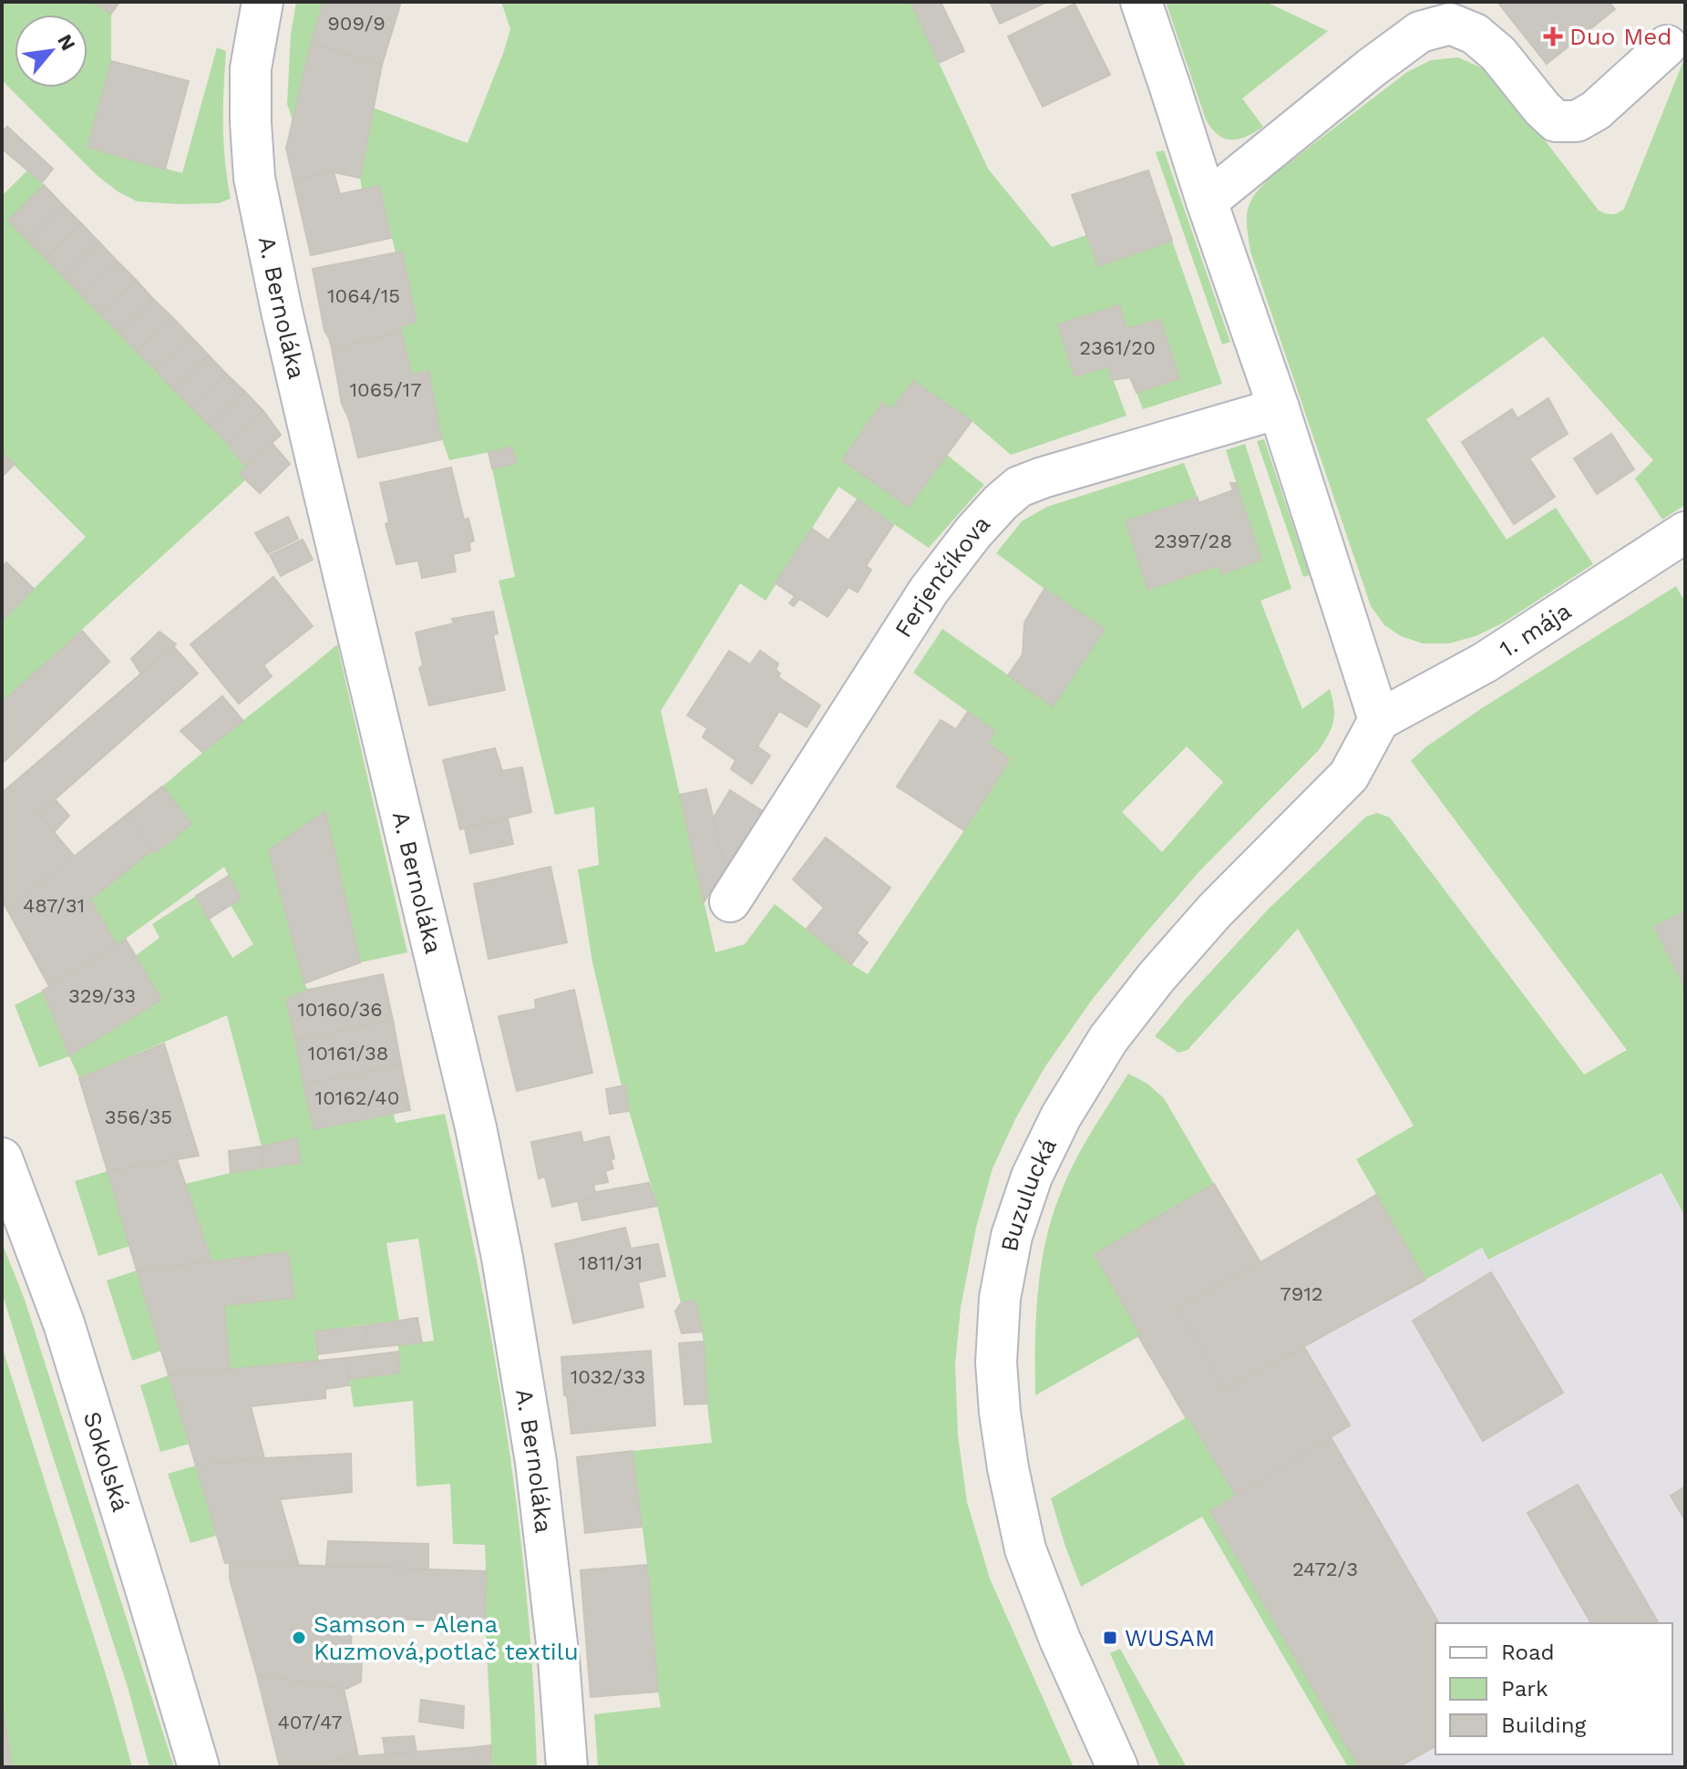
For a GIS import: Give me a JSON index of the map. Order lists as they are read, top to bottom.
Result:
{
  "streets": {
    "street": [
      "A. Bernoláka",
      "Ferjenčíkova",
      "1. mája",
      "Buzulucká",
      "Sokolská"
    ]
  },
  "crossings": [
    ["1. mája", "Buzulucká"]
  ],
  "places": {
    "health": ["Duo Med"],
    "other": ["Samson - Alena Kuzmová,potlač textilu"],
    "transit": ["WUSAM"]
  },
  "house_numbers": [
    "909/9",
    "1064/15",
    "2361/20",
    "1065/17",
    "2397/28",
    "487/31",
    "329/33",
    "10160/36",
    "10161/38",
    "10162/40",
    "356/35",
    "1811/31",
    "7912",
    "1032/33",
    "2472/3",
    "407/47"
  ],
  "legend": ["Road", "Park", "Building"],
  "north": "top right"
}
